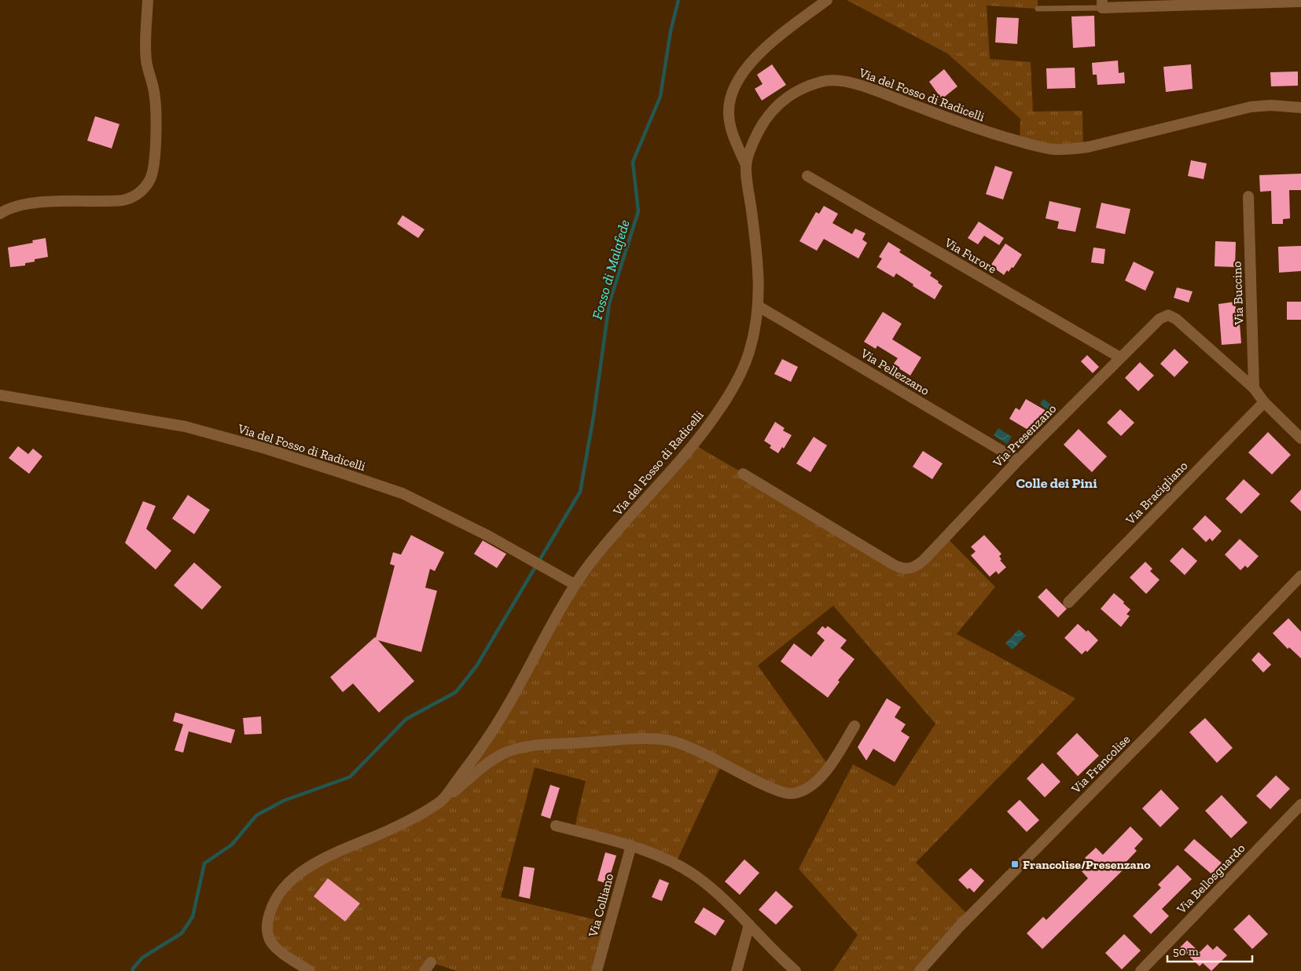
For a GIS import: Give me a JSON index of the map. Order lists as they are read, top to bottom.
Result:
{
  "streets": {
    "street": [
      "Via del Fosso di Radicelli",
      "Via Furore",
      "Via Buccino",
      "Via Pellezzano",
      "Via Presenzano",
      "Via Bracigliano",
      "Via Francolise",
      "Via Bellosguardo",
      "Via Colliano"
    ]
  },
  "crossings": [
    ["Via del Fosso di Radicelli", "Via Pellezzano"],
    ["Via Furore", "Via Presenzano"],
    ["Via Buccino", "Via Presenzano"],
    ["Via Pellezzano", "Via Presenzano"],
    ["Via Presenzano", "Via Bracigliano"]
  ],
  "districts": ["Colle dei Pini"],
  "water": ["Fosso di Malafede"],
  "places": {
    "transit": ["Francolise/Presenzano"]
  },
  "scale_bar": "50 m"
}
